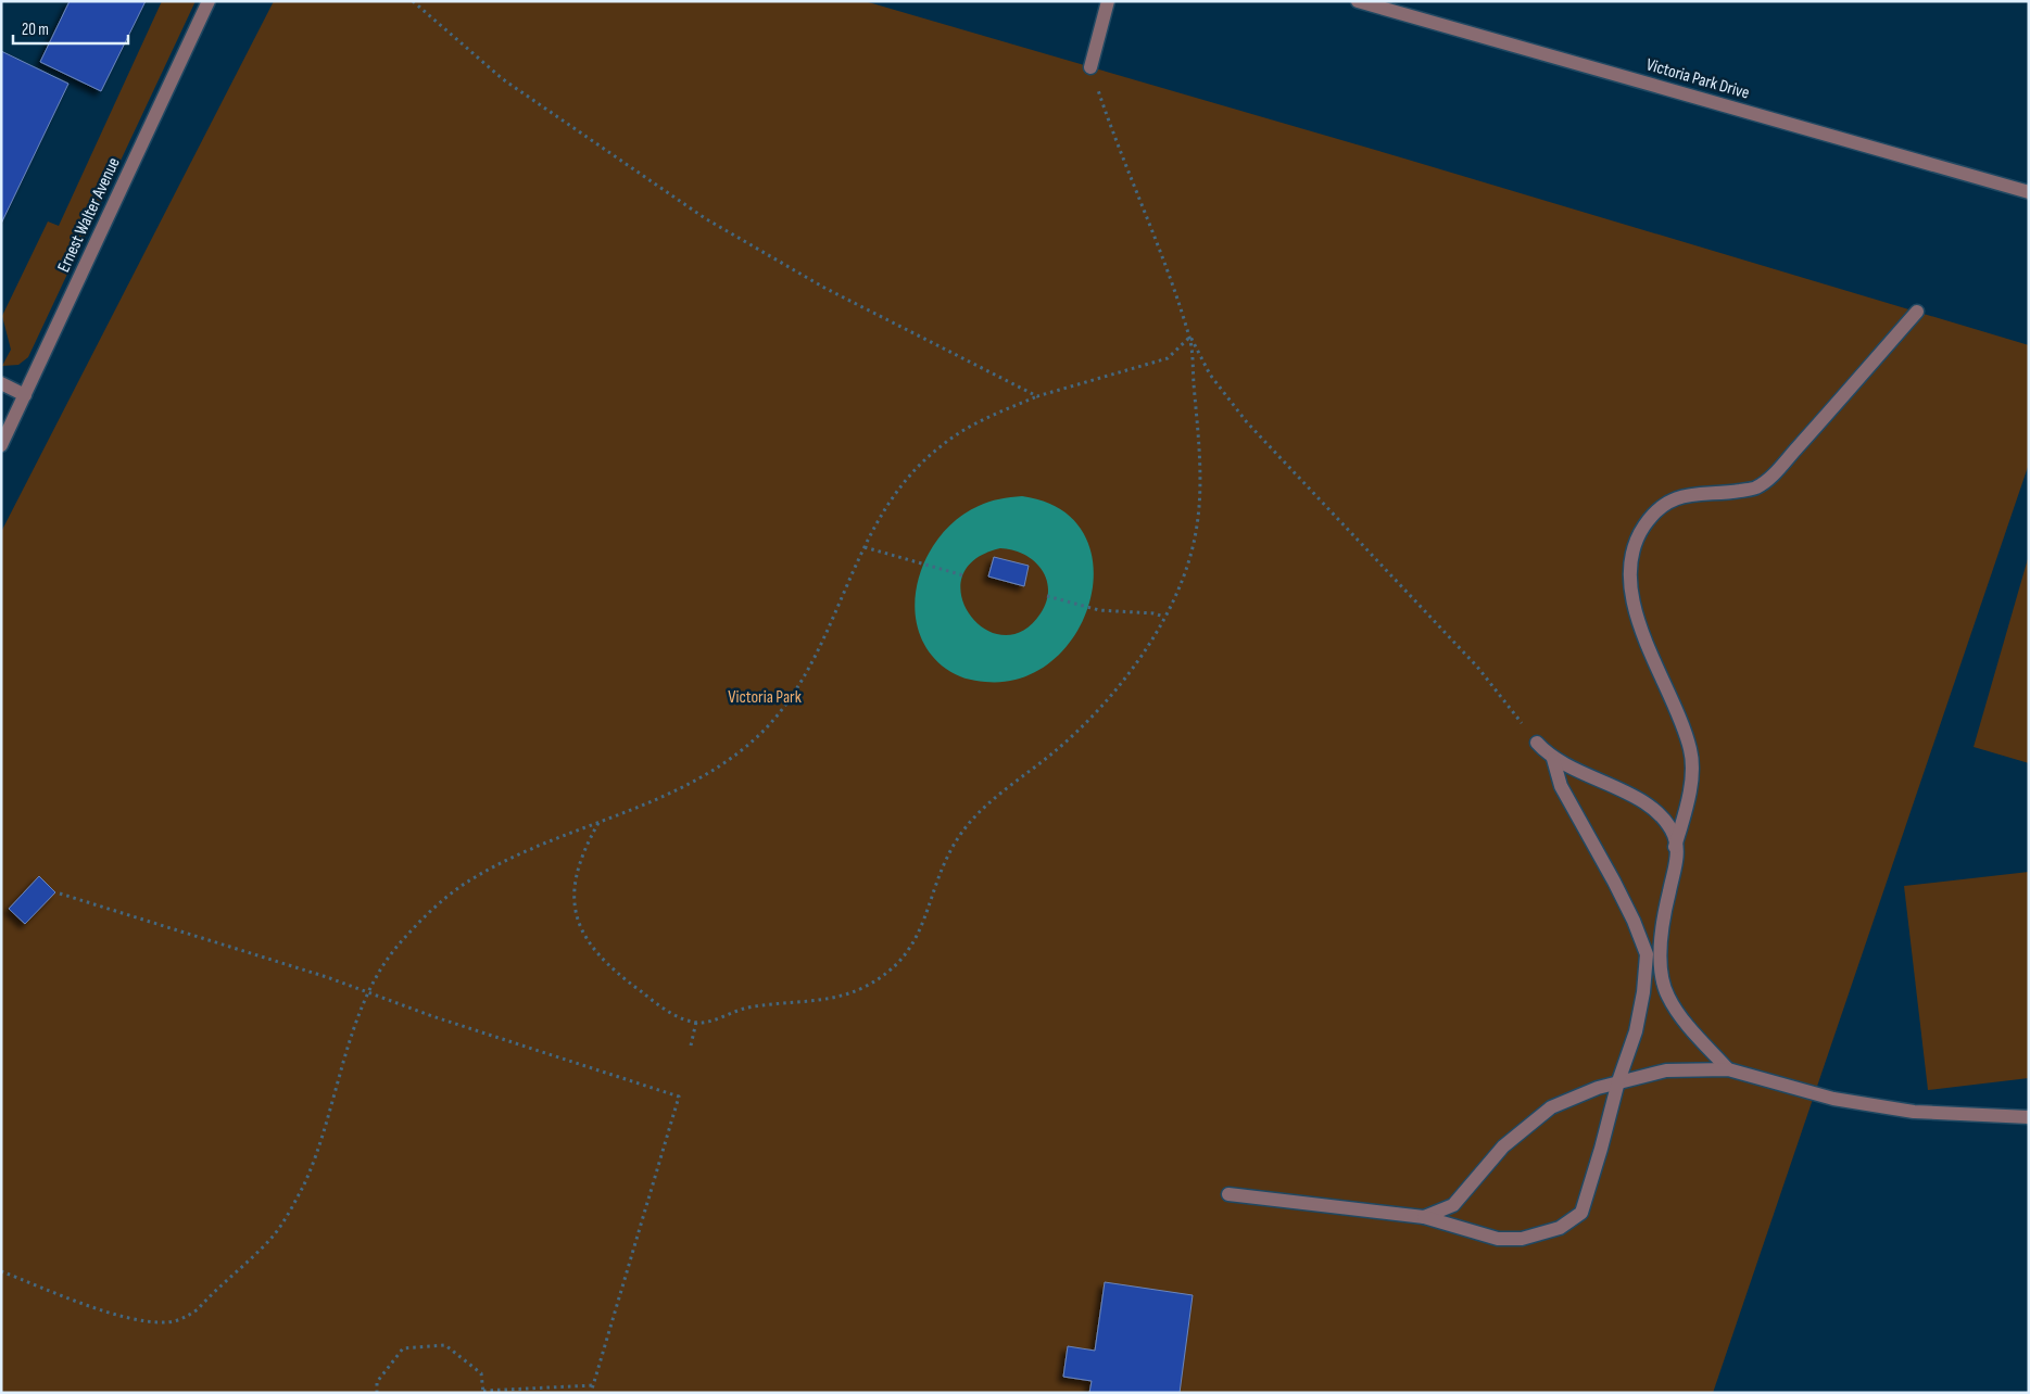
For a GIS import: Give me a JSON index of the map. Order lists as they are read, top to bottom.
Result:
{
  "streets": {
    "street": ["Victoria Park Drive", "Ernest Walter Avenue"]
  },
  "parks": ["Victoria Park"],
  "scale_bar": "20 m"
}
